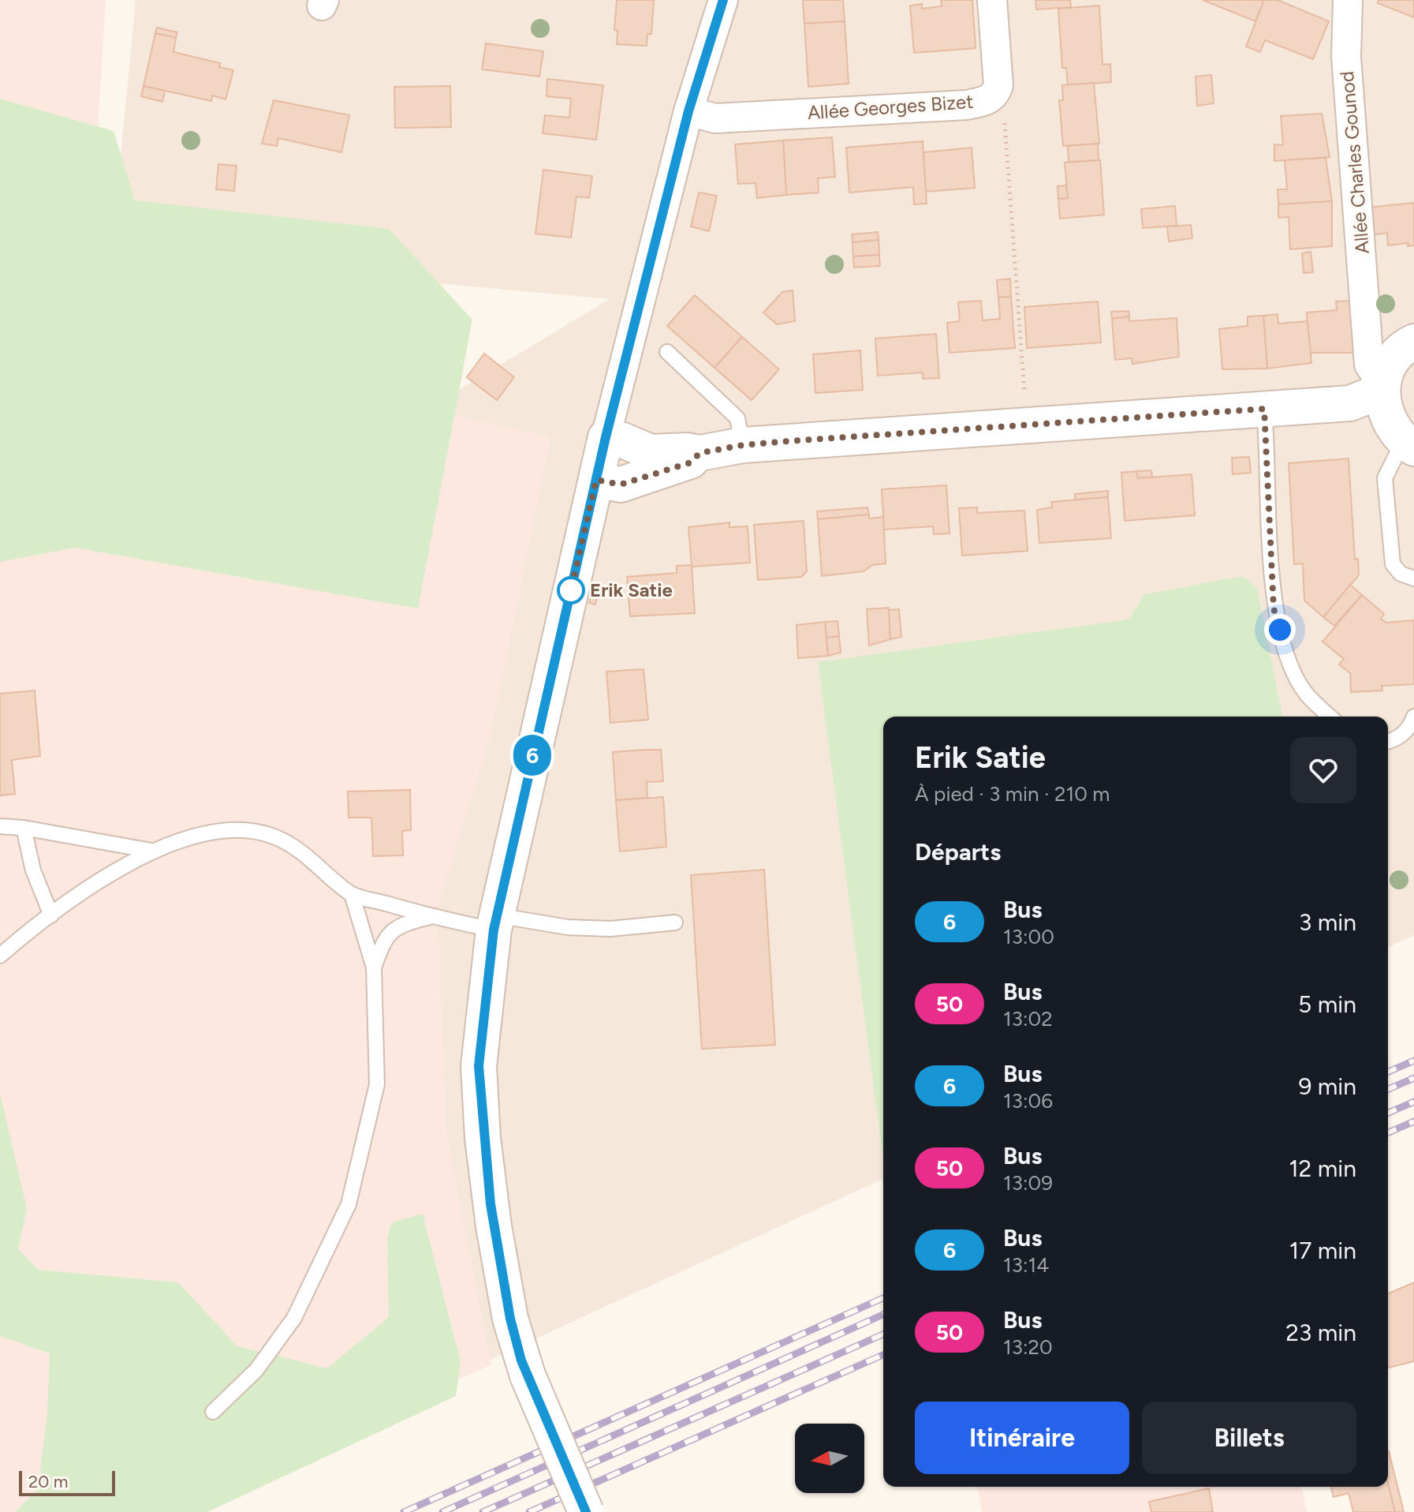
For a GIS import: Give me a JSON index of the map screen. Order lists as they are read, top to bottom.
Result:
{
  "streets": {
    "street": ["Allée Georges Bizet", "Allée Charles Gounod"]
  },
  "places": ["Erik Satie"],
  "lines": ["bus line 6"],
  "scale_bar": "20 m",
  "north": "left",
  "page": {
    "on_map": "6",
    "heading": [
      ["Erik Satie", "À pied · 3 min · 210 m"],
      "Départs"
    ],
    "list": [
      {
        "mark": "6",
        "name": "Bus",
        "note": "13:00",
        "value": "3 min"
      },
      {
        "mark": "50",
        "name": "Bus",
        "note": "13:02",
        "value": "5 min"
      },
      {
        "mark": "6",
        "name": "Bus",
        "note": "13:06",
        "value": "9 min"
      },
      {
        "mark": "50",
        "name": "Bus",
        "note": "13:09",
        "value": "12 min"
      },
      {
        "mark": "6",
        "name": "Bus",
        "note": "13:14",
        "value": "17 min"
      },
      {
        "mark": "50",
        "name": "Bus",
        "note": "13:20",
        "value": "23 min"
      }
    ],
    "buttons": ["Itinéraire", "Billets"],
    "scale": "20 m"
  }
}
